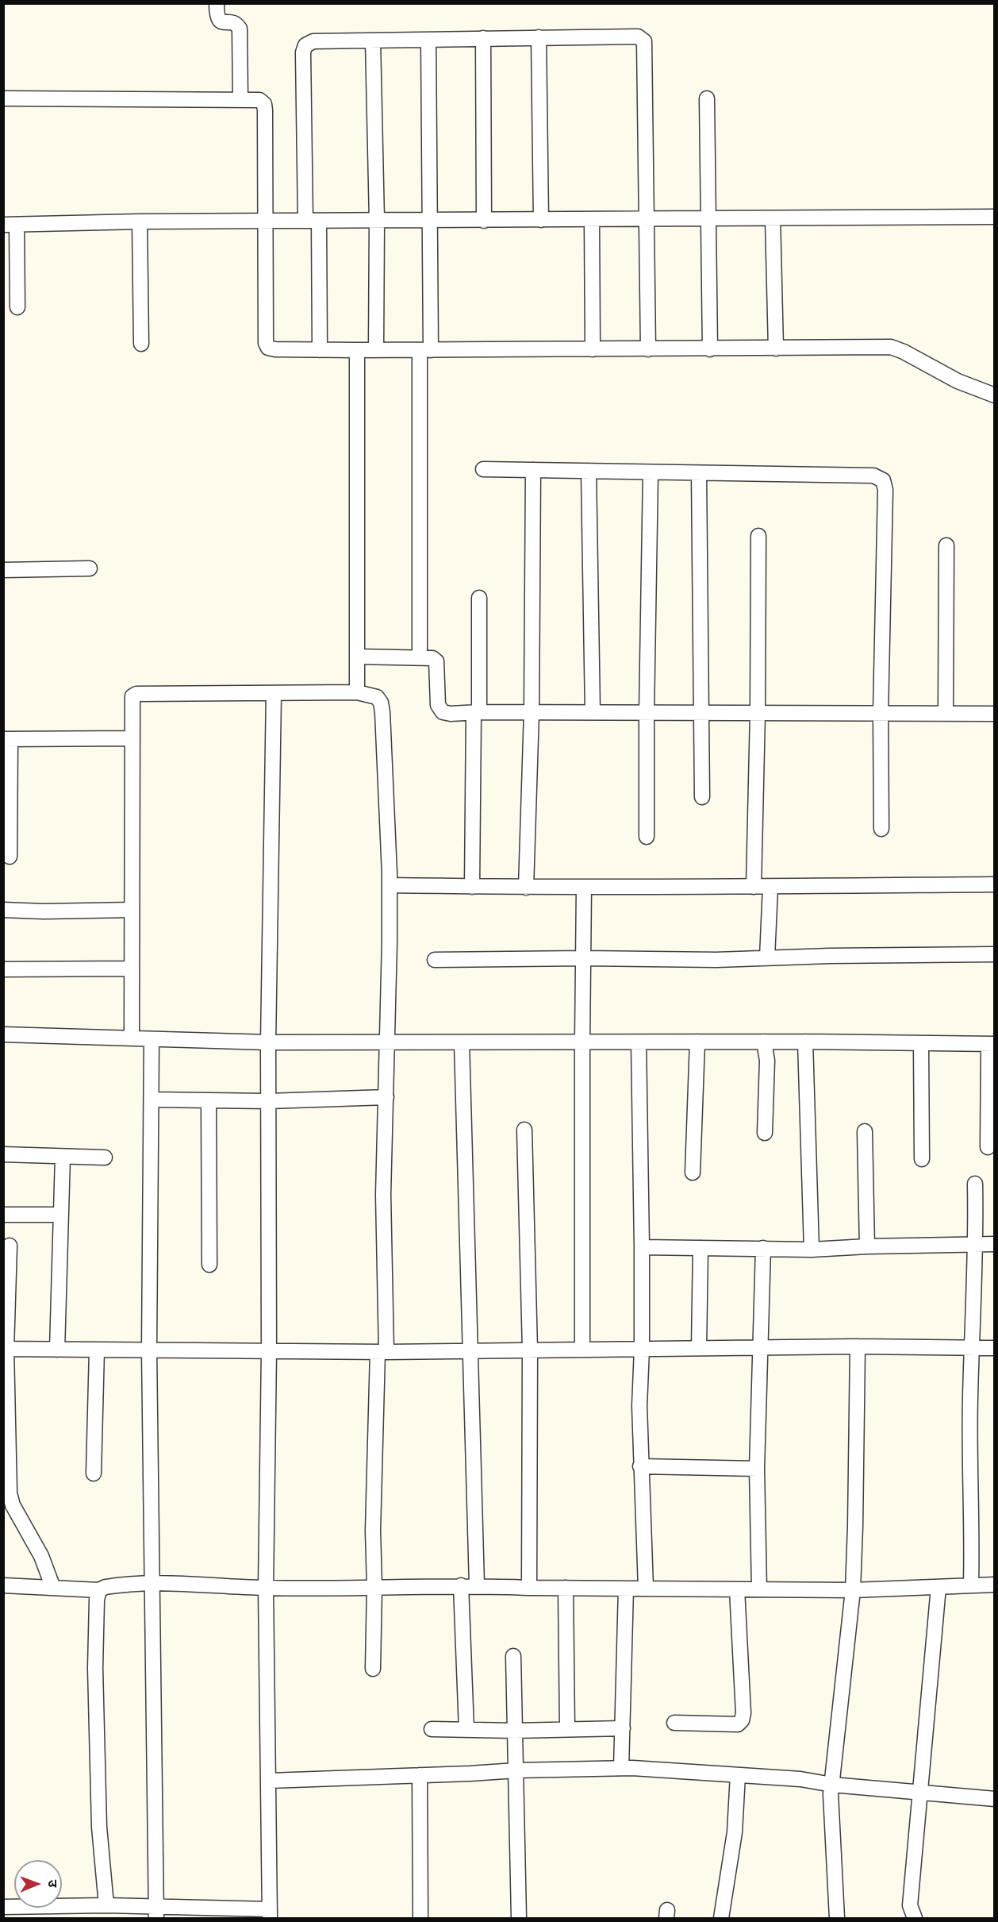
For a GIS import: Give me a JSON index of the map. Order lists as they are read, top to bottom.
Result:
{
  "north": "right"
}
